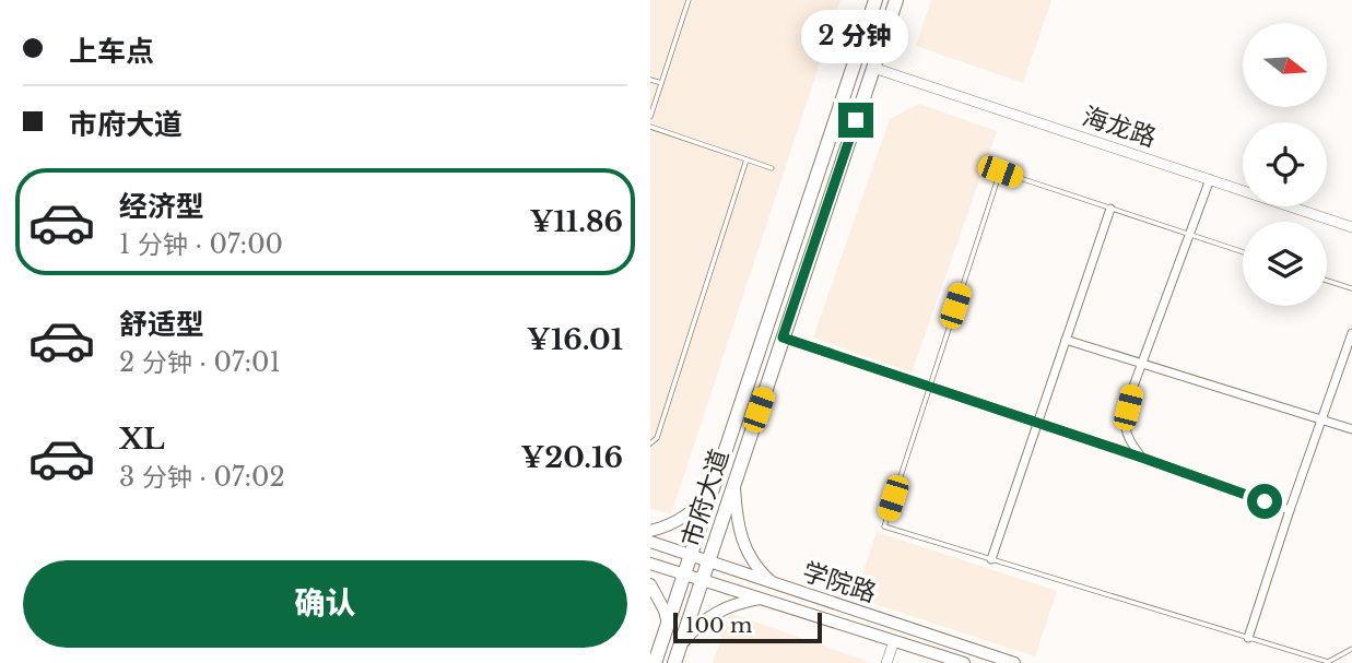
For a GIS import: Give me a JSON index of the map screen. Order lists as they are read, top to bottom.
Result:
{
  "streets": {
    "main road": ["市府大道", "学院路"],
    "street": ["海龙路"]
  },
  "crossings": [
    ["海龙路", "市府大道"],
    ["市府大道", "学院路"]
  ],
  "scale_bar": "100 m",
  "north": "right",
  "page": {
    "banner": ["上车点", "市府大道"],
    "bubble": "2 分钟",
    "list": [
      {
        "name": "经济型",
        "note": "1 分钟 · 07:00",
        "value": "¥11.86"
      },
      {
        "name": "舒适型",
        "note": "2 分钟 · 07:01",
        "value": "¥16.01"
      },
      {
        "name": "XL",
        "note": "3 分钟 · 07:02",
        "value": "¥20.16"
      }
    ],
    "buttons": "确认",
    "scale": "100 m"
  }
}
